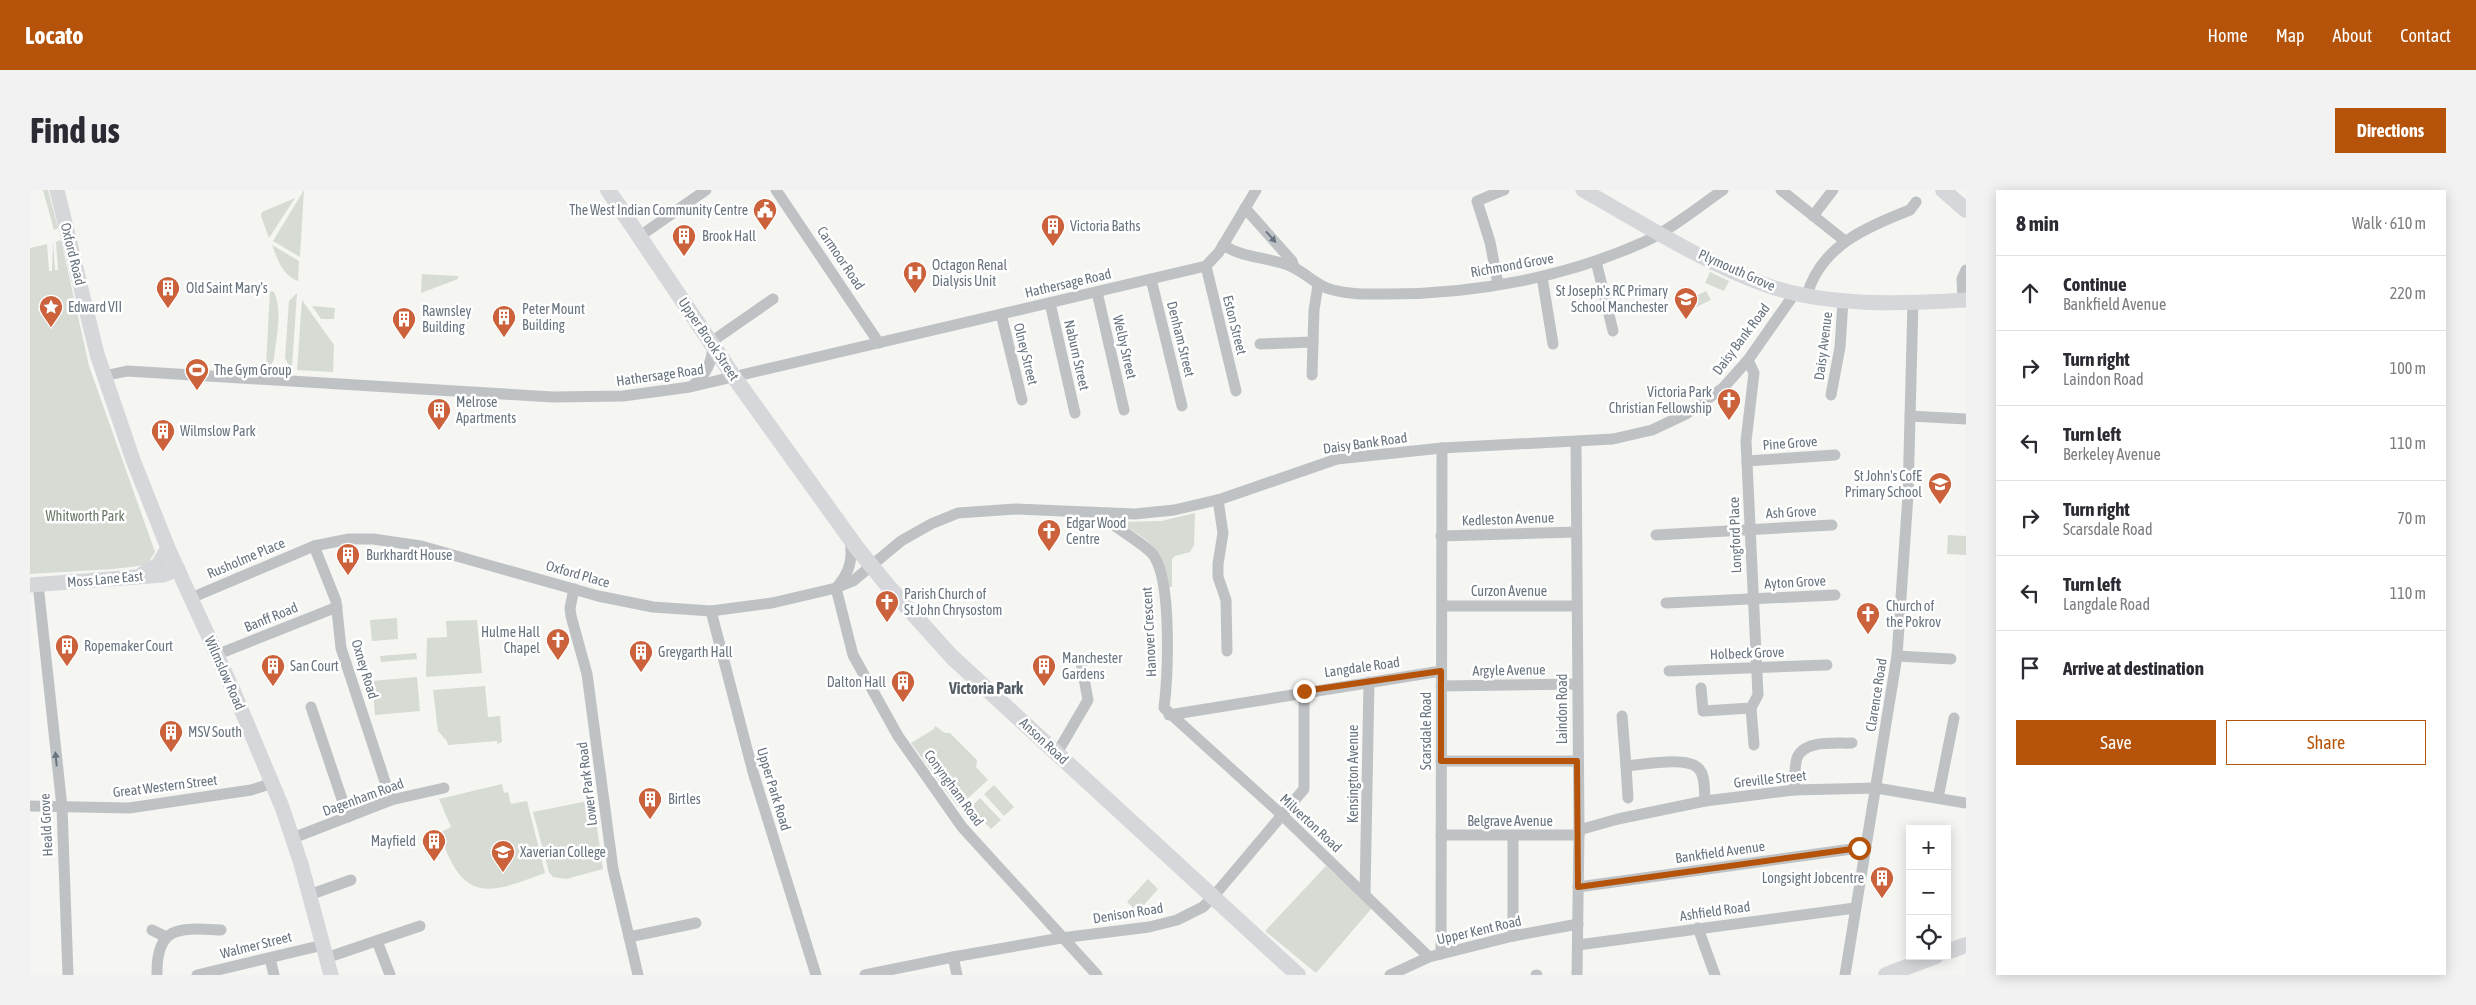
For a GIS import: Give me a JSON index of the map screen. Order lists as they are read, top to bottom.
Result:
{
  "streets": {
    "highway": ["Upper Brook Street", "Anson Road"],
    "main road": [
      "Oxford Road",
      "Plymouth Grove",
      "Moss Lane East",
      "Wilmslow Road"
    ],
    "street": [
      "Carmoor Road",
      "Richmond Grove",
      "Hathersage Road",
      "Eston Street",
      "Denham Street",
      "Daisy Bank Road",
      "Daisy Avenue",
      "Welby Street",
      "Olney Street",
      "Naburn Street",
      "Pine Grove",
      "Ash Grove",
      "Kedleston Avenue",
      "Longford Place",
      "Rusholme Place",
      "Oxford Place",
      "Ayton Grove",
      "Curzon Avenue",
      "Banff Road",
      "Hanover Crescent",
      "Holbeck Grove",
      "Langdale Road",
      "Oxney Road",
      "Argyle Avenue",
      "Clarence Road",
      "Laindon Road",
      "Scarsdale Road",
      "Kensington Avenue",
      "Greville Street",
      "Lower Park Road",
      "Great Western Street",
      "Conyngham Road",
      "Upper Park Road",
      "Dagenham Road",
      "Belgrave Avenue",
      "Milverton Road",
      "Heald Grove",
      "Bankfield Avenue",
      "Ashfield Road",
      "Denison Road",
      "Upper Kent Road",
      "Walmer Street"
    ]
  },
  "crossings": [
    ["Oxford Road", "Hathersage Road"],
    ["Oxford Road", "Wilmslow Road"],
    ["Carmoor Road", "Hathersage Road"],
    ["Richmond Grove", "Plymouth Grove"],
    ["Plymouth Grove", "Daisy Bank Road"],
    ["Plymouth Grove", "Daisy Avenue"],
    ["Plymouth Grove", "Clarence Road"],
    ["Hathersage Road", "Eston Street"],
    ["Hathersage Road", "Upper Brook Street"],
    ["Hathersage Road", "Denham Street"],
    ["Hathersage Road", "Welby Street"],
    ["Hathersage Road", "Olney Street"],
    ["Hathersage Road", "Naburn Street"],
    ["Hathersage Road", "Wilmslow Road"],
    ["Upper Brook Street", "Anson Road"],
    ["Daisy Bank Road", "Longford Place"],
    ["Daisy Bank Road", "Oxford Place"],
    ["Daisy Bank Road", "Hanover Crescent"],
    ["Daisy Bank Road", "Laindon Road"],
    ["Daisy Bank Road", "Scarsdale Road"],
    ["Daisy Bank Road", "Anson Road"],
    ["Pine Grove", "Longford Place"],
    ["Ash Grove", "Longford Place"],
    ["Kedleston Avenue", "Laindon Road"],
    ["Kedleston Avenue", "Scarsdale Road"],
    ["Longford Place", "Ayton Grove"],
    ["Longford Place", "Holbeck Grove"],
    ["Rusholme Place", "Oxford Place"],
    ["Rusholme Place", "Oxney Road"],
    ["Rusholme Place", "Wilmslow Road"],
    ["Oxford Place", "Oxney Road"],
    ["Oxford Place", "Anson Road"],
    ["Oxford Place", "Lower Park Road"],
    ["Oxford Place", "Conyngham Road"],
    ["Oxford Place", "Upper Park Road"],
    ["Moss Lane East", "Wilmslow Road"],
    ["Moss Lane East", "Heald Grove"],
    ["Curzon Avenue", "Laindon Road"],
    ["Curzon Avenue", "Scarsdale Road"],
    ["Banff Road", "Oxney Road"],
    ["Banff Road", "Wilmslow Road"],
    ["Hanover Crescent", "Langdale Road"],
    ["Hanover Crescent", "Milverton Road"],
    ["Langdale Road", "Scarsdale Road"],
    ["Langdale Road", "Kensington Avenue"],
    ["Langdale Road", "Milverton Road"],
    ["Langdale Road", "Denison Road"],
    ["Oxney Road", "Dagenham Road"],
    ["Argyle Avenue", "Laindon Road"],
    ["Argyle Avenue", "Scarsdale Road"],
    ["Wilmslow Road", "Great Western Street"],
    ["Wilmslow Road", "Dagenham Road"],
    ["Wilmslow Road", "Walmer Street"],
    ["Clarence Road", "Greville Street"],
    ["Clarence Road", "Bankfield Avenue"],
    ["Clarence Road", "Ashfield Road"],
    ["Laindon Road", "Greville Street"],
    ["Laindon Road", "Belgrave Avenue"],
    ["Laindon Road", "Bankfield Avenue"],
    ["Laindon Road", "Ashfield Road"],
    ["Laindon Road", "Upper Kent Road"],
    ["Scarsdale Road", "Belgrave Avenue"],
    ["Scarsdale Road", "Milverton Road"],
    ["Scarsdale Road", "Upper Kent Road"],
    ["Anson Road", "Denison Road"],
    ["Kensington Avenue", "Milverton Road"],
    ["Greville Street", "Belgrave Avenue"],
    ["Great Western Street", "Heald Grove"],
    ["Conyngham Road", "Denison Road"],
    ["Milverton Road", "Denison Road"],
    ["Milverton Road", "Upper Kent Road"]
  ],
  "one_way": ["Heald Grove"],
  "districts": ["Victoria Park"],
  "parks": ["Whitworth Park"],
  "places": {
    "public building": ["The West Indian Community Centre"],
    "building": [
      "Victoria Baths",
      "Brook Hall",
      "Old Saint Mary’s",
      "Peter Mount Building",
      "Rawnsley Building",
      "Melrose Apartments",
      "Wilmslow Park",
      "Burkhardt House",
      "Ropemaker Court",
      "Greygarth Hall",
      "San Court",
      "Manchester Gardens",
      "Dalton Hall",
      "MSV South",
      "Birtles",
      "Mayfield",
      "Longsight Jobcentre"
    ],
    "hospital": ["Octagon Renal Dialysis Unit"],
    "school or university": ["St Joseph's RC Primary School Manchester", "St John's CofE Primary School", "Xaverian College"],
    "place": ["Edward VII"],
    "sports": ["The Gym Group"],
    "church": [
      "Victoria Park Christian Fellowship",
      "Edgar Wood Centre",
      "Parish Church of St John Chrysostom",
      "Church of the Pokrov",
      "Hulme Hall Chapel"
    ]
  },
  "page": {
    "header": "Locato",
    "nav": [
      "Home",
      "Map",
      "About",
      "Contact"
    ],
    "buttons": [
      "Directions",
      ["Save", "Share"]
    ],
    "title": "Find us",
    "heading": ["8 min", "Walk · 610 m"],
    "list": [
      ["Continue", "Bankfield Avenue", "220 m"],
      ["Turn right", "Laindon Road", "100 m"],
      ["Turn left", "Berkeley Avenue", "110 m"],
      ["Turn right", "Scarsdale Road", "70 m"],
      ["Turn left", "Langdale Road", "110 m"],
      "Arrive at destination"
    ],
    "map_buttons": ["+", "−"]
  }
}
